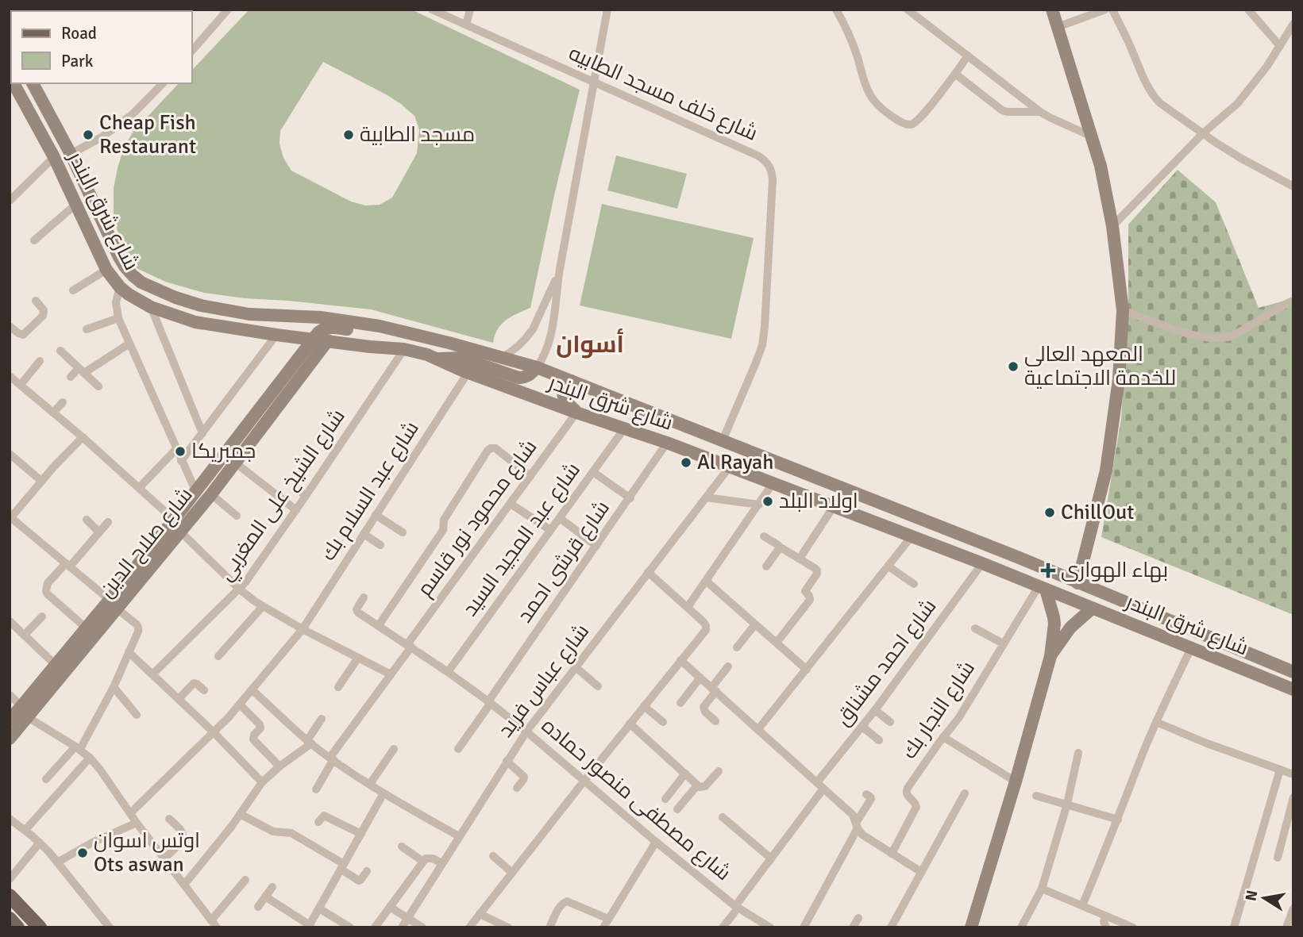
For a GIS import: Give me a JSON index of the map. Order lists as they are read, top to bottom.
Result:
{
  "streets": {
    "main road": ["شارع شرق البندر", "شارع صلاح الدين"],
    "street": [
      "شارع خلف مسجد الطابيه",
      "شارع عبد السلام بك",
      "شارع الشيخ على المغربي",
      "شارع محمود نور قاسم",
      "شارع عبد المجيد السيد",
      "شارع قرشى احمد",
      "شارع احمد مشناق",
      "شارع عباس فريد",
      "شارع النجار بك",
      "شارع مصطفى منصور حماده"
    ]
  },
  "crossings": [
    ["شارع خلف مسجد الطابيه", "شارع شرق البندر"],
    ["شارع شرق البندر", "شارع عبد السلام بك"],
    ["شارع شرق البندر", "شارع الشيخ على المغربي"],
    ["شارع شرق البندر", "شارع محمود نور قاسم"],
    ["شارع شرق البندر", "شارع عبد المجيد السيد"],
    ["شارع شرق البندر", "شارع صلاح الدين"],
    ["شارع شرق البندر", "شارع قرشى احمد"],
    ["شارع شرق البندر", "شارع احمد مشناق"],
    ["شارع شرق البندر", "شارع عباس فريد"],
    ["شارع شرق البندر", "شارع النجار بك"],
    ["شارع محمود نور قاسم", "شارع مصطفى منصور حماده"],
    ["شارع عبد المجيد السيد", "شارع مصطفى منصور حماده"],
    ["شارع قرشى احمد", "شارع مصطفى منصور حماده"],
    ["شارع احمد مشناق", "شارع مصطفى منصور حماده"],
    ["شارع عباس فريد", "شارع مصطفى منصور حماده"]
  ],
  "districts": ["أسوان"],
  "places": {
    "other": [
      "Cheap Fish Restaurant",
      "مسجد الطابية",
      "المعهد العالى للخدمة الاجتماعية",
      "جمبريكا",
      "Al Rayah",
      "اولاد البلد",
      "ChillOut",
      "اوتس اسوان Ots aswan"
    ],
    "health": ["بهاء الهوارى"]
  },
  "legend": ["Road", "Park"],
  "north": "left"
}
